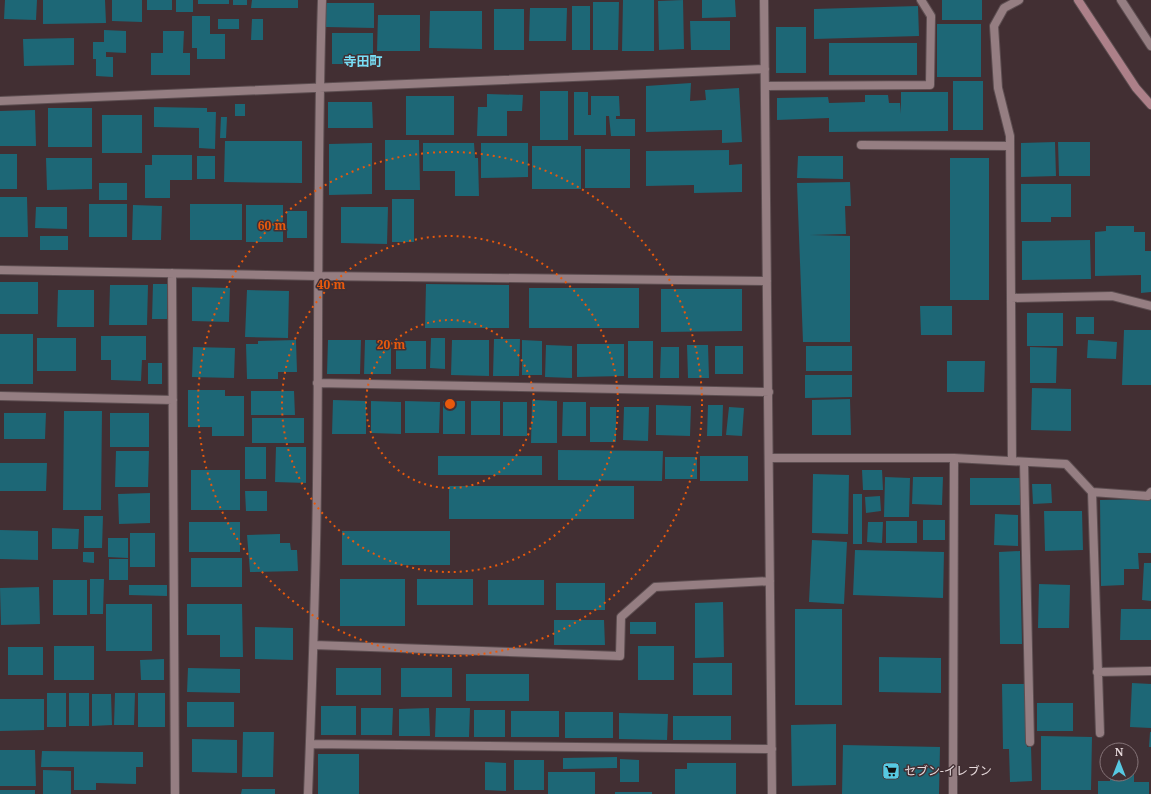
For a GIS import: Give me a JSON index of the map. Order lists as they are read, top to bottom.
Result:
{
  "districts": ["寺田町"],
  "places": {
    "supermarket": ["セブン-イレブン"]
  },
  "north": "top",
  "rings": ["60 m", "40 m", "20 m"]
}
